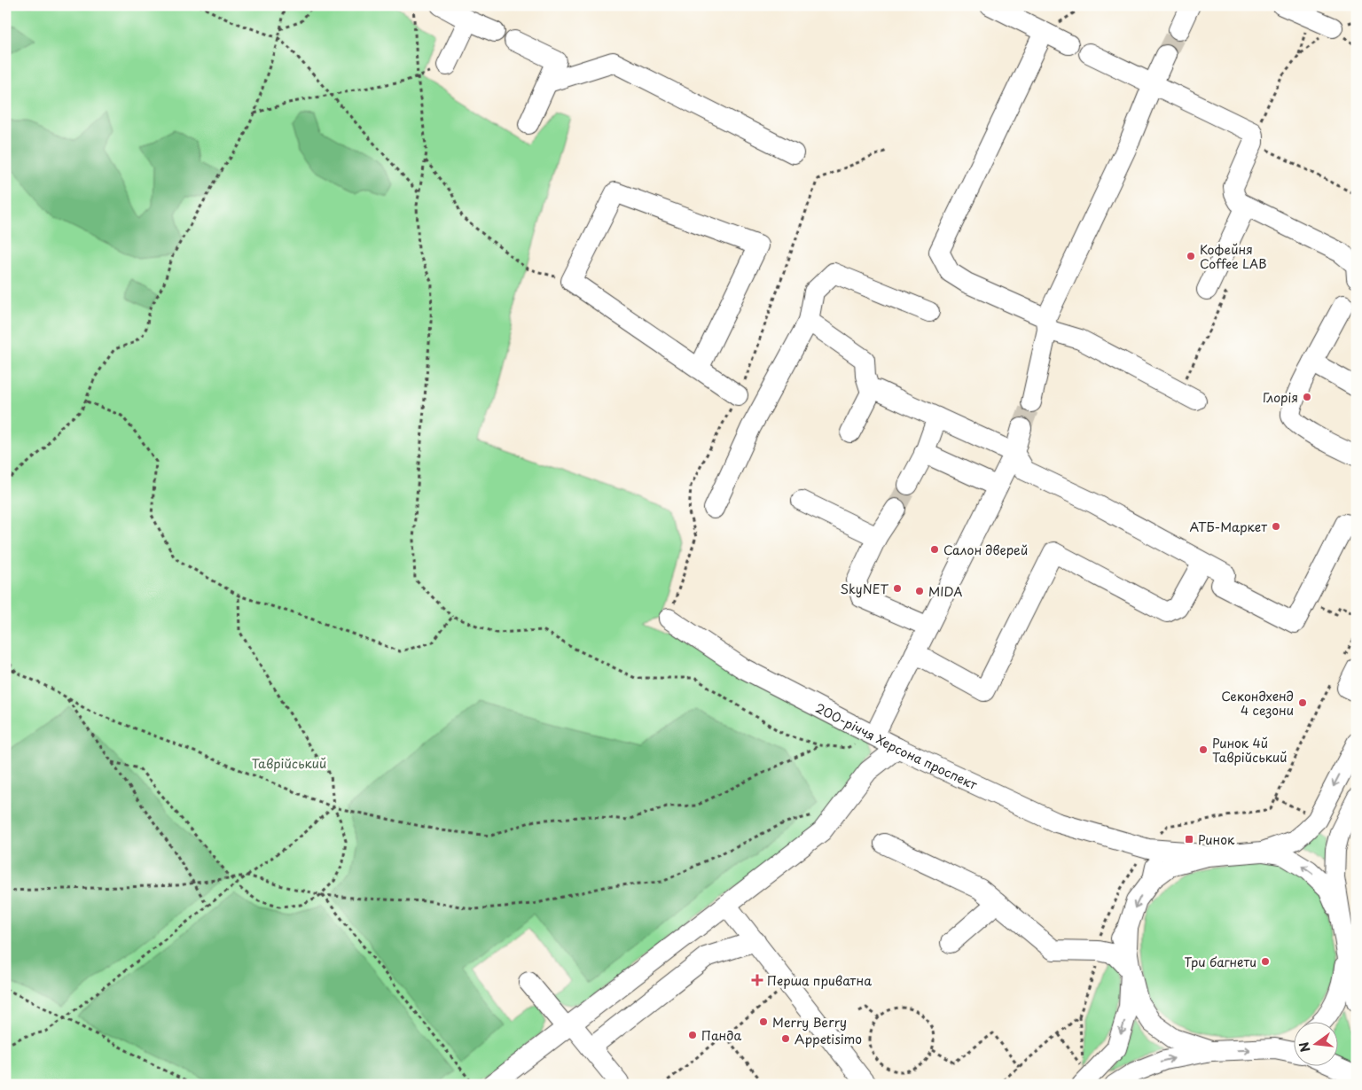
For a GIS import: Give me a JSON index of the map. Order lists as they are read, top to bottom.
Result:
{
  "streets": {
    "street": ["200-річчя Херсона проспект"]
  },
  "parks": ["Таврійський"],
  "places": {
    "other": [
      "Кофейня Coffee LAB",
      "Глорія",
      "АТБ-Маркет",
      "Салон дверей",
      "SkyNET",
      "MIDA",
      "Секондхенд 4 сезони",
      "Ринок 4й Таврійський",
      "Три багнети",
      "Merry Berry",
      "Панда",
      "Appetisimo"
    ],
    "transit": ["Ринок"],
    "health": ["Перша приватна"]
  },
  "north": "left"
}
